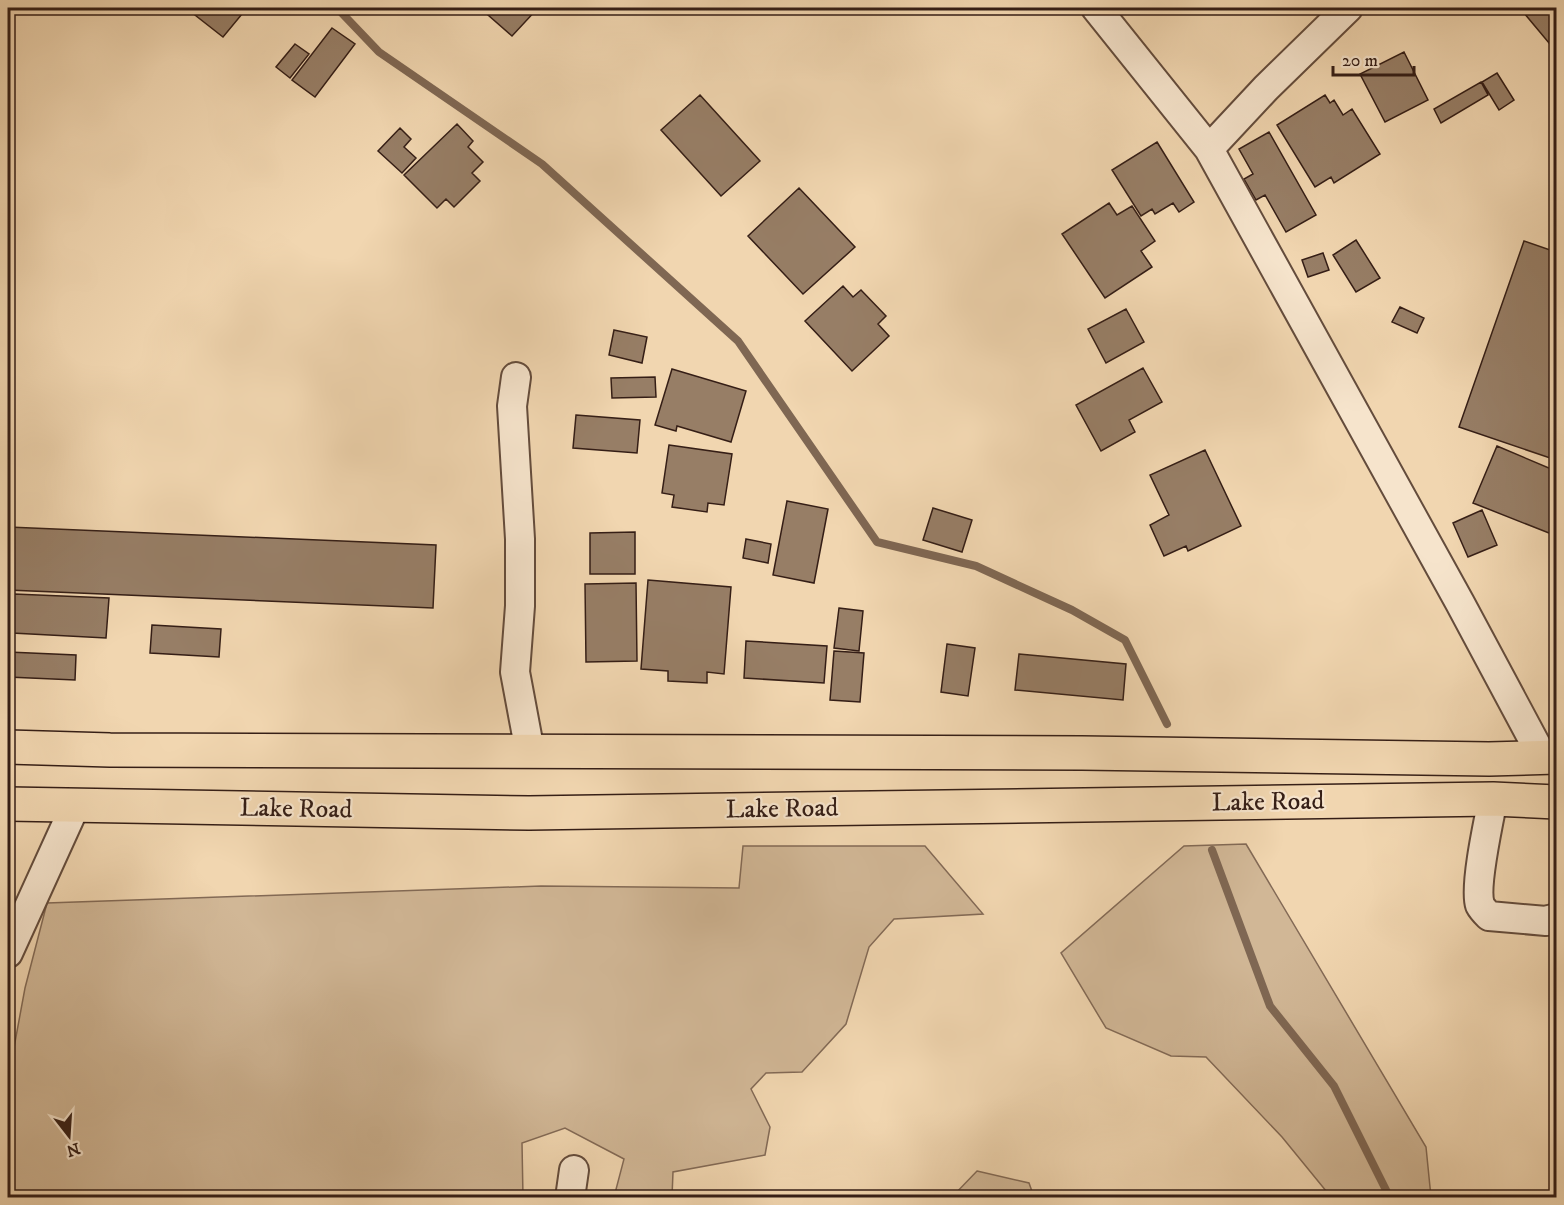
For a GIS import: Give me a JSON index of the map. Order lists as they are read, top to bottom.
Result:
{
  "streets": {
    "main road": ["Lake Road"]
  },
  "scale_bar": "20 m",
  "north": "bottom"
}
